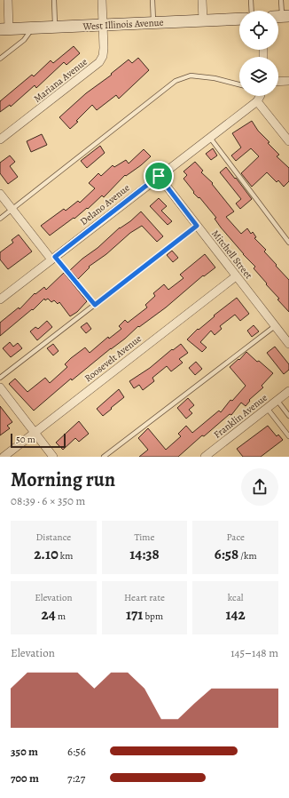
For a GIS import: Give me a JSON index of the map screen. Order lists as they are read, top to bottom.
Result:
{
  "streets": {
    "main road": ["West Illinois Avenue"],
    "street": [
      "Mariana Avenue",
      "Delano Avenue",
      "Mitchell Street",
      "Roosevelt Avenue",
      "Franklin Avenue"
    ]
  },
  "crossings": [
    ["West Illinois Avenue", "Mariana Avenue"],
    ["Delano Avenue", "Mitchell Street"],
    ["Mitchell Street", "Roosevelt Avenue"]
  ],
  "scale_bar": "50 m",
  "page": {
    "scale": "50 m",
    "heading": ["Morning run", "08:39 · 6 × 350 m"],
    "stats": [
      ["Distance", "2.10 km"],
      ["Time", "14:38"],
      ["Pace", "6:58 /km"],
      ["Elevation", "24 m"],
      ["Heart rate", "171 bpm"],
      ["kcal", "142"]
    ],
    "chart": ["Elevation", "145–148 m"],
    "list": [
      {
        "name": "350 m",
        "note": "6:56"
      },
      {
        "name": "700 m",
        "note": "7:27"
      }
    ]
  }
}
